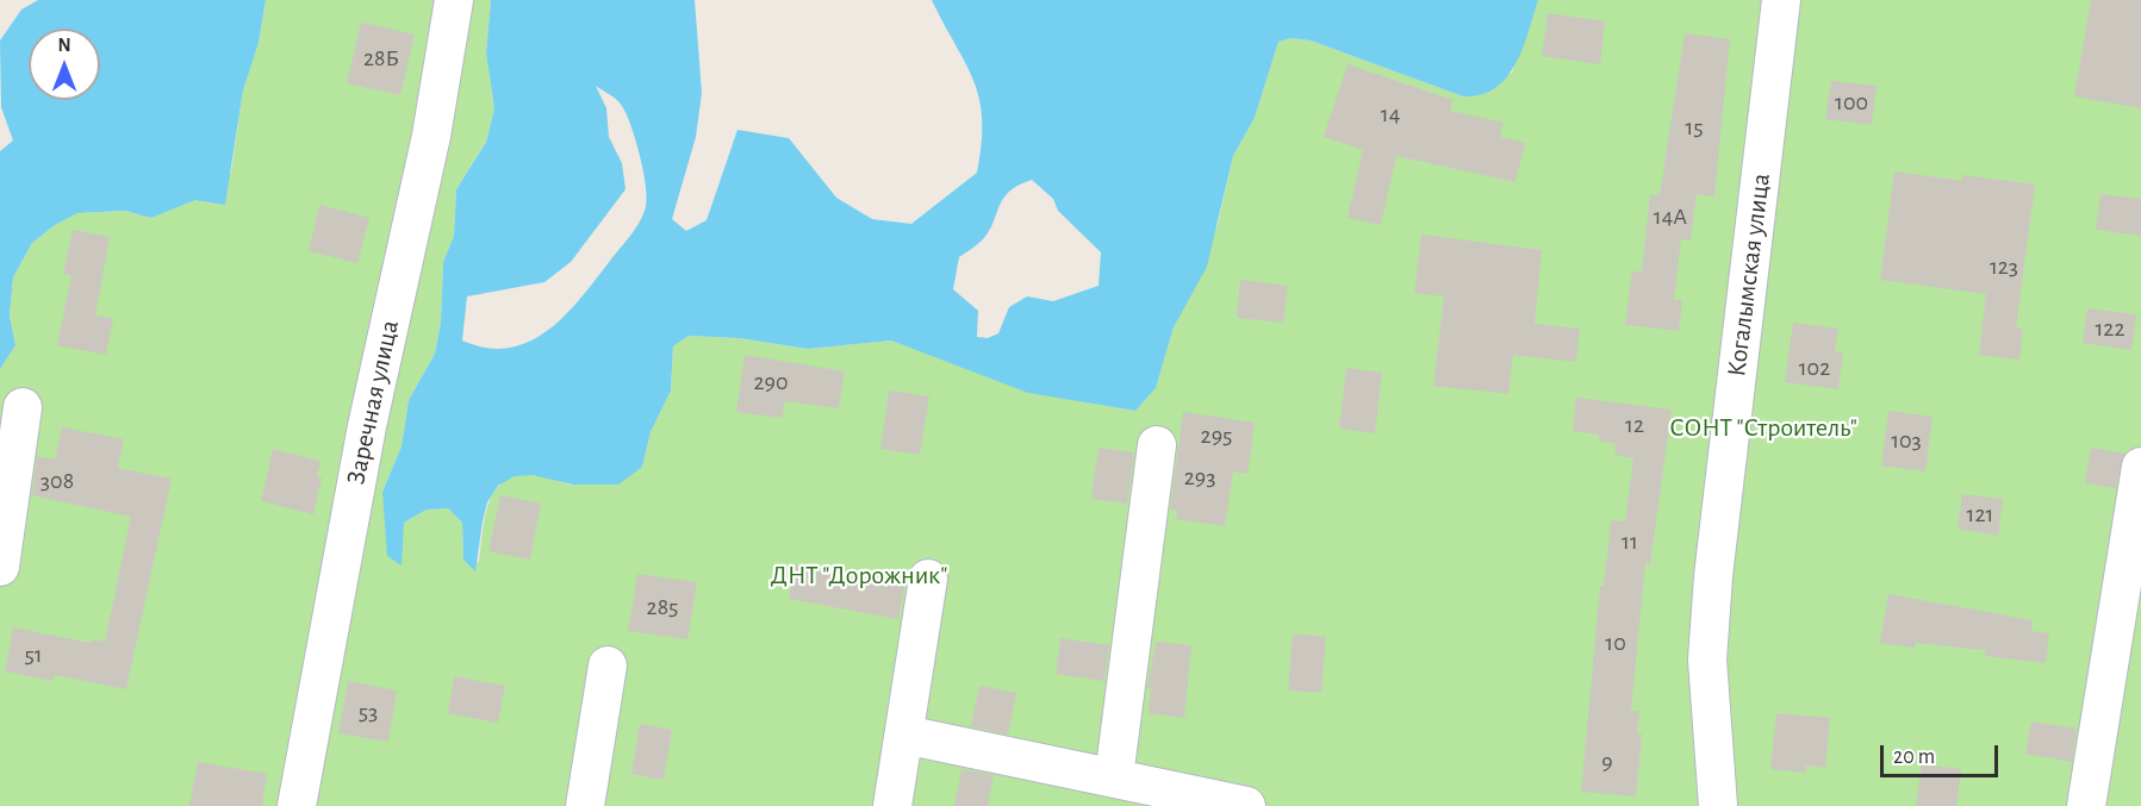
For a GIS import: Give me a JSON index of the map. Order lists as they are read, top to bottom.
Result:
{
  "streets": {
    "street": ["Когалымская улица", "Заречная улица"]
  },
  "parks": ["СОНТ \"Строитель\"", "ДНТ \"Дорожник\""],
  "house_numbers": [
    "28Б",
    "100",
    "14",
    "15",
    "14А",
    "123",
    "122",
    "102",
    "290",
    "12",
    "295",
    "103",
    "293",
    "308",
    "121",
    "11",
    "285",
    "10",
    "51",
    "53",
    "9"
  ],
  "scale_bar": "20 m",
  "north": "top"
}
